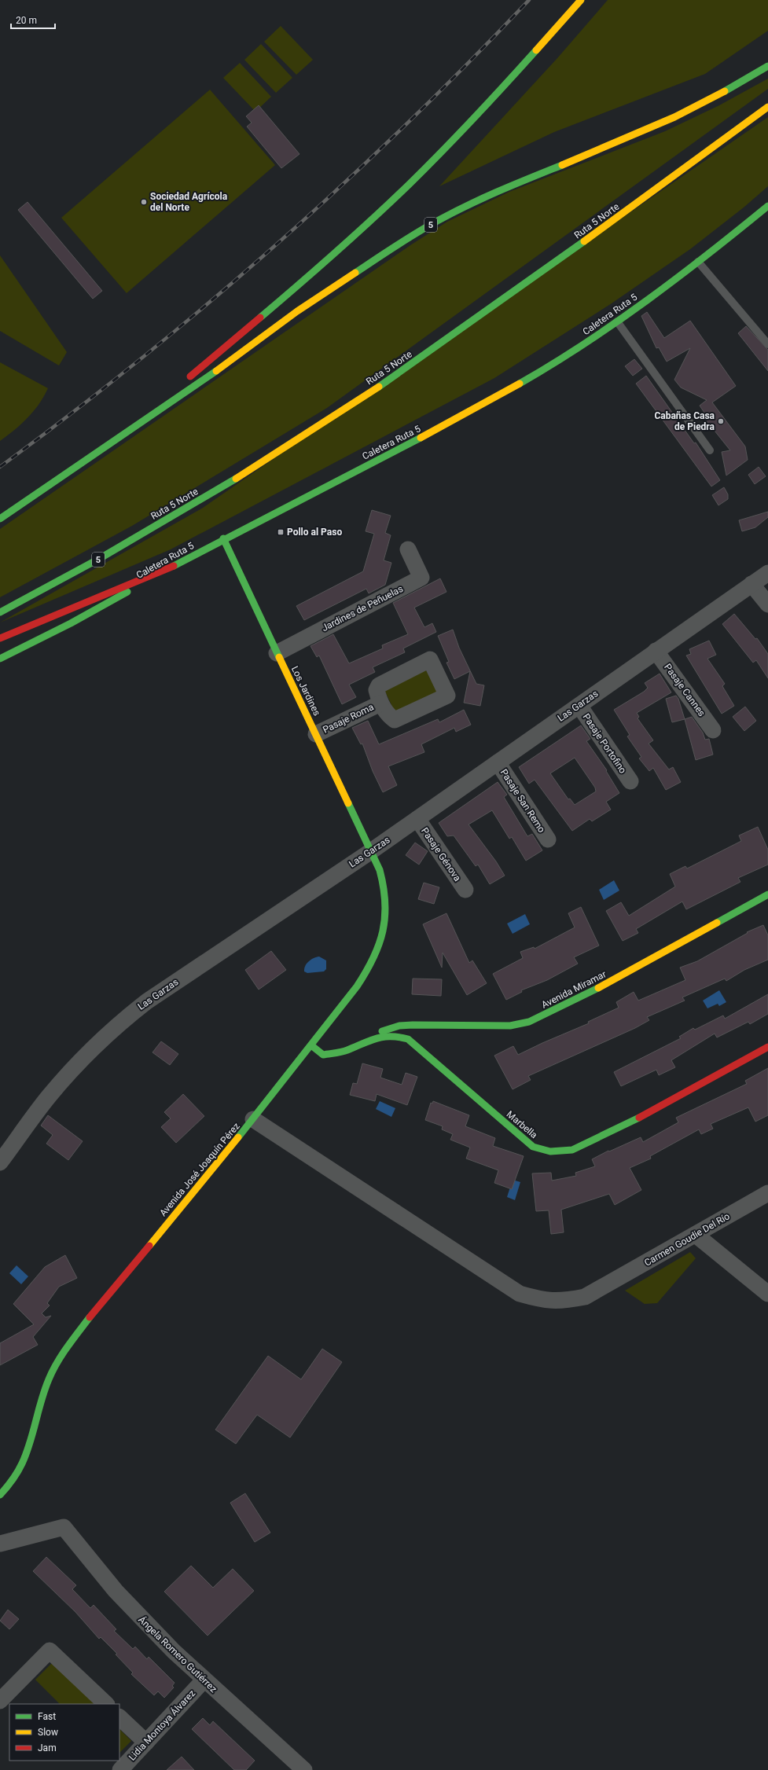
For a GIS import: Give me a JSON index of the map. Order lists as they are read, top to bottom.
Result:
{
  "streets": {
    "main road": [
      "Ruta 5 Norte",
      "5",
      "Caletera Ruta 5",
      "Los Jardines",
      "Avenida Miramar",
      "Marbella",
      "Avenida José Joaquín Pérez"
    ],
    "street": [
      "Jardines de Peñuelas",
      "Pasaje Cannes",
      "Las Garzas",
      "Pasaje Roma",
      "Pasaje Portofino",
      "Pasaje San Remo",
      "Pasaje Génova",
      "Carmen Goudie Del Río",
      "Ángela Romero Gutiérrez",
      "Lidia Montoya Álvarez"
    ]
  },
  "crossings": [
    ["Caletera Ruta 5", "Los Jardines"],
    ["Jardines de Peñuelas", "Los Jardines"],
    ["Pasaje Cannes", "Las Garzas"],
    ["Los Jardines", "Las Garzas"],
    ["Los Jardines", "Pasaje Roma"],
    ["Los Jardines", "Avenida José Joaquín Pérez"],
    ["Las Garzas", "Pasaje Portofino"],
    ["Las Garzas", "Pasaje San Remo"],
    ["Las Garzas", "Pasaje Génova"],
    ["Las Garzas", "Avenida José Joaquín Pérez"],
    ["Avenida Miramar", "Marbella"],
    ["Marbella", "Avenida José Joaquín Pérez"],
    ["Avenida José Joaquín Pérez", "Carmen Goudie Del Río"],
    ["Ángela Romero Gutiérrez", "Lidia Montoya Álvarez"]
  ],
  "places": {
    "other": ["Sociedad Agrícola del Norte", "Cabañas Casa de Piedra"],
    "transit": ["Pollo al Paso"]
  },
  "legend": ["Fast", "Slow", "Jam"],
  "scale_bar": "20 m"
}
